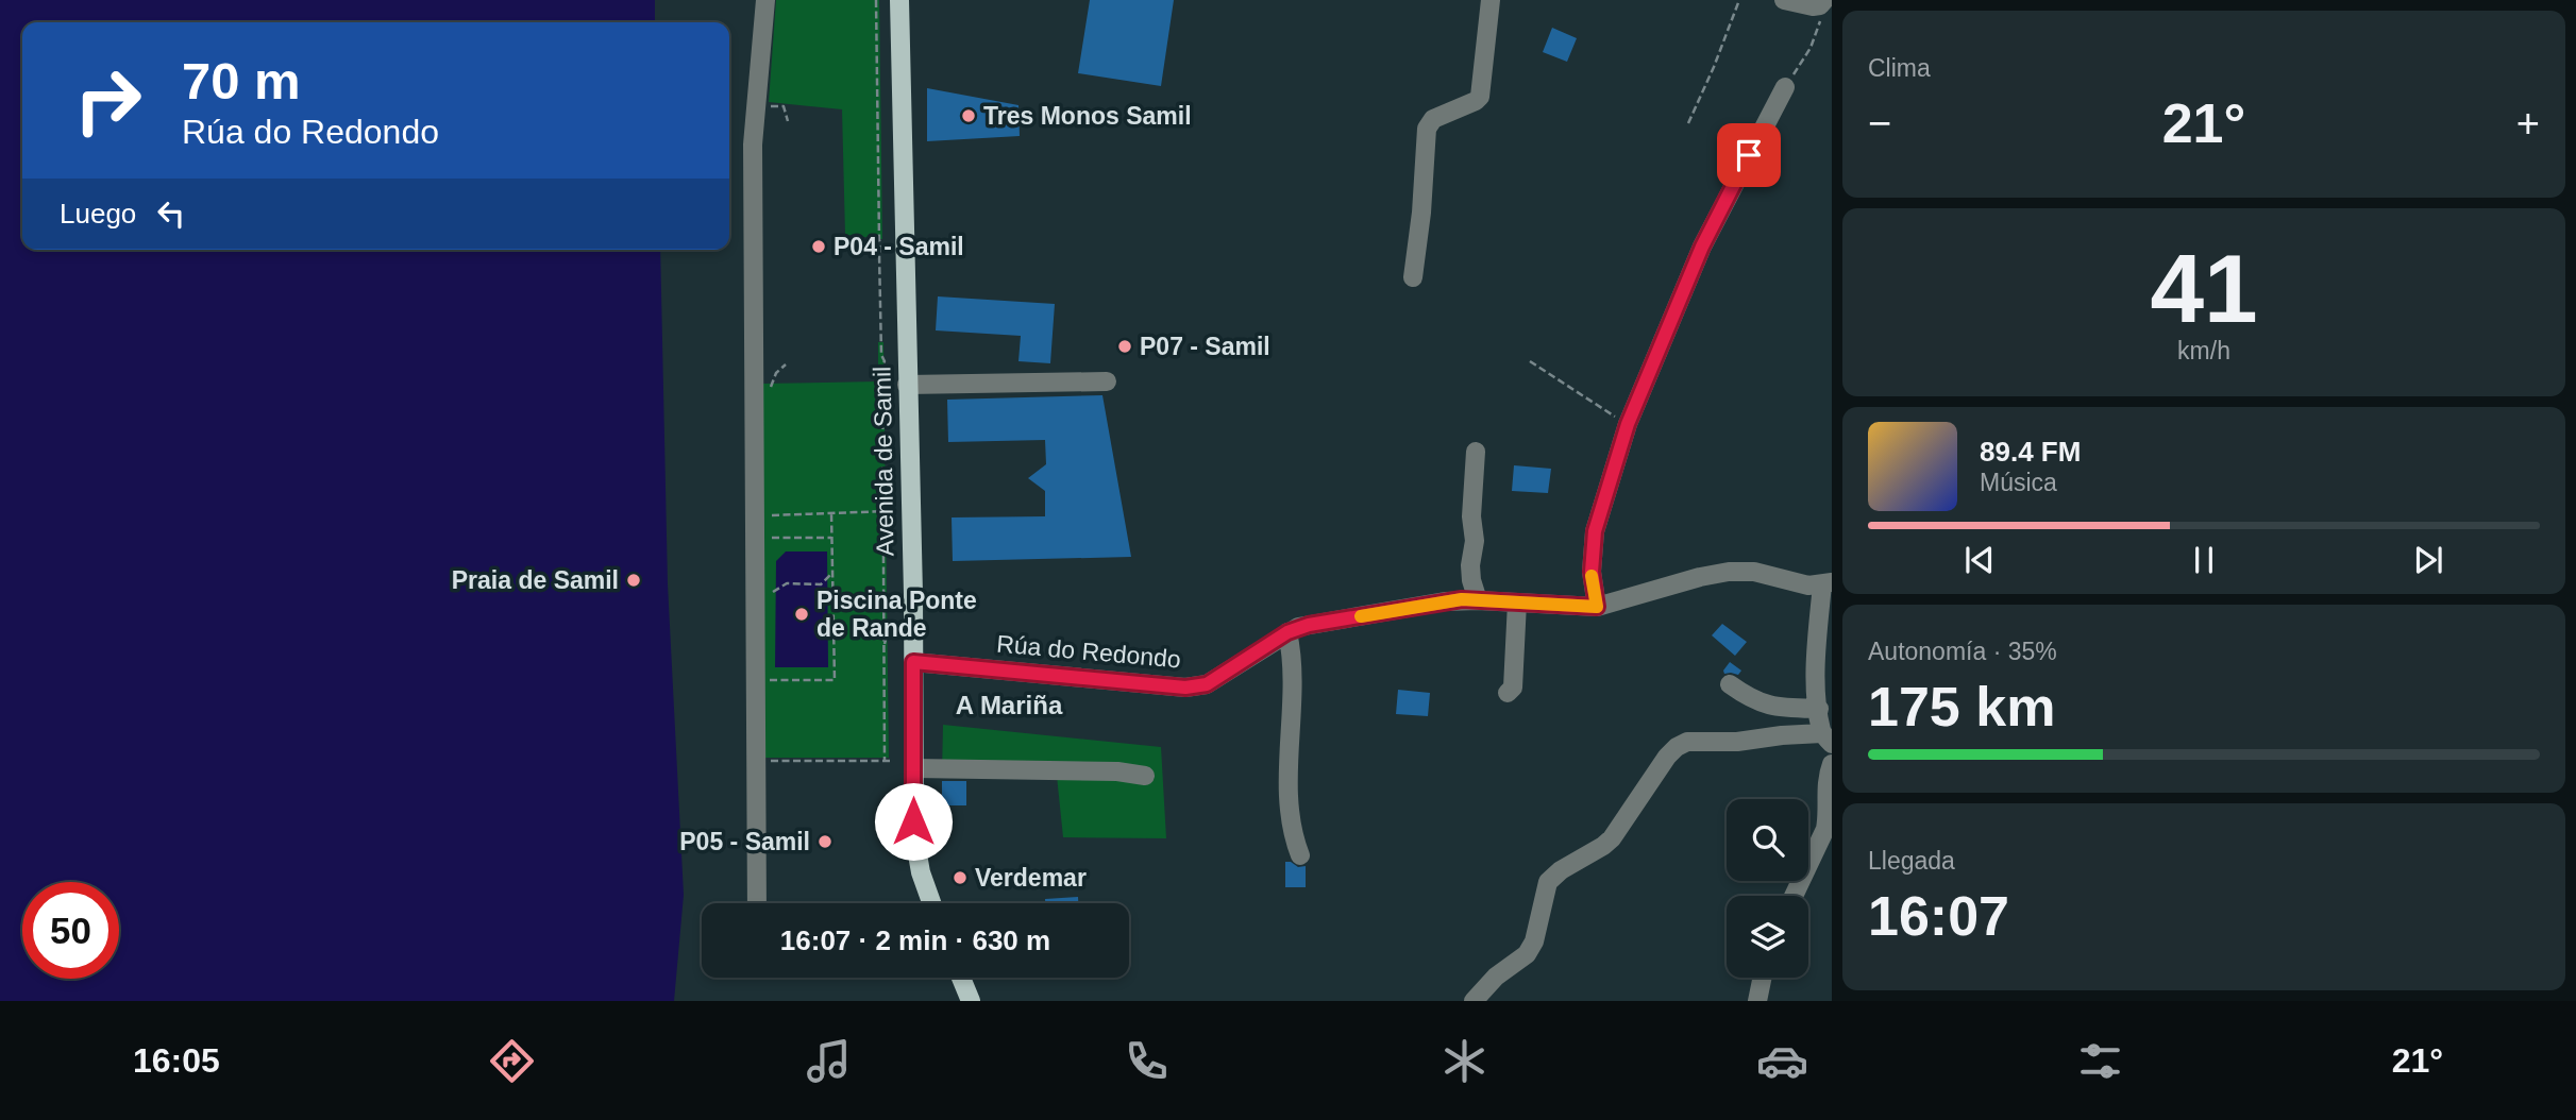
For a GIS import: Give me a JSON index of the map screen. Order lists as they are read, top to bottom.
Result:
{
  "streets": {
    "main road": ["Avenida de Samil"],
    "street": ["Rúa do Redondo"]
  },
  "crossings": [
    ["Avenida de Samil", "Rúa do Redondo"]
  ],
  "districts": ["A Mariña"],
  "places": [
    "Tres Monos Samil",
    "P04 - Samil",
    "P07 - Samil",
    "Praia de Samil",
    "Piscina Ponte de Rande",
    "P05 - Samil",
    "Verdemar"
  ],
  "page": {
    "tile": [
      "Clima",
      ["41", "km/h"],
      ["Autonomía · 35%", "175 km"],
      ["Llegada", "16:07"]
    ],
    "turn": ["70 m", "Rúa do Redondo"],
    "heat": ["−", "21°", "+"],
    "then": "Luego",
    "song": ["89.4 FM", "Música"],
    "limit": "50",
    "trip": "16:07 · 2 min · 630 m",
    "tabs": ["16:05", "21°"]
  }
}
